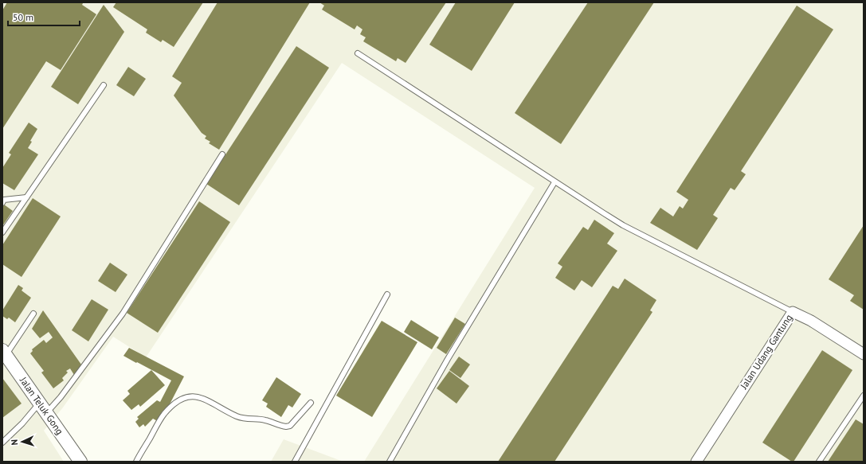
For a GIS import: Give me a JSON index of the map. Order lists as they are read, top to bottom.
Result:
{
  "streets": {
    "street": ["Jalan Udang Gantung", "Jalan Teluk Gong"]
  },
  "scale_bar": "50 m",
  "north": "left"
}
